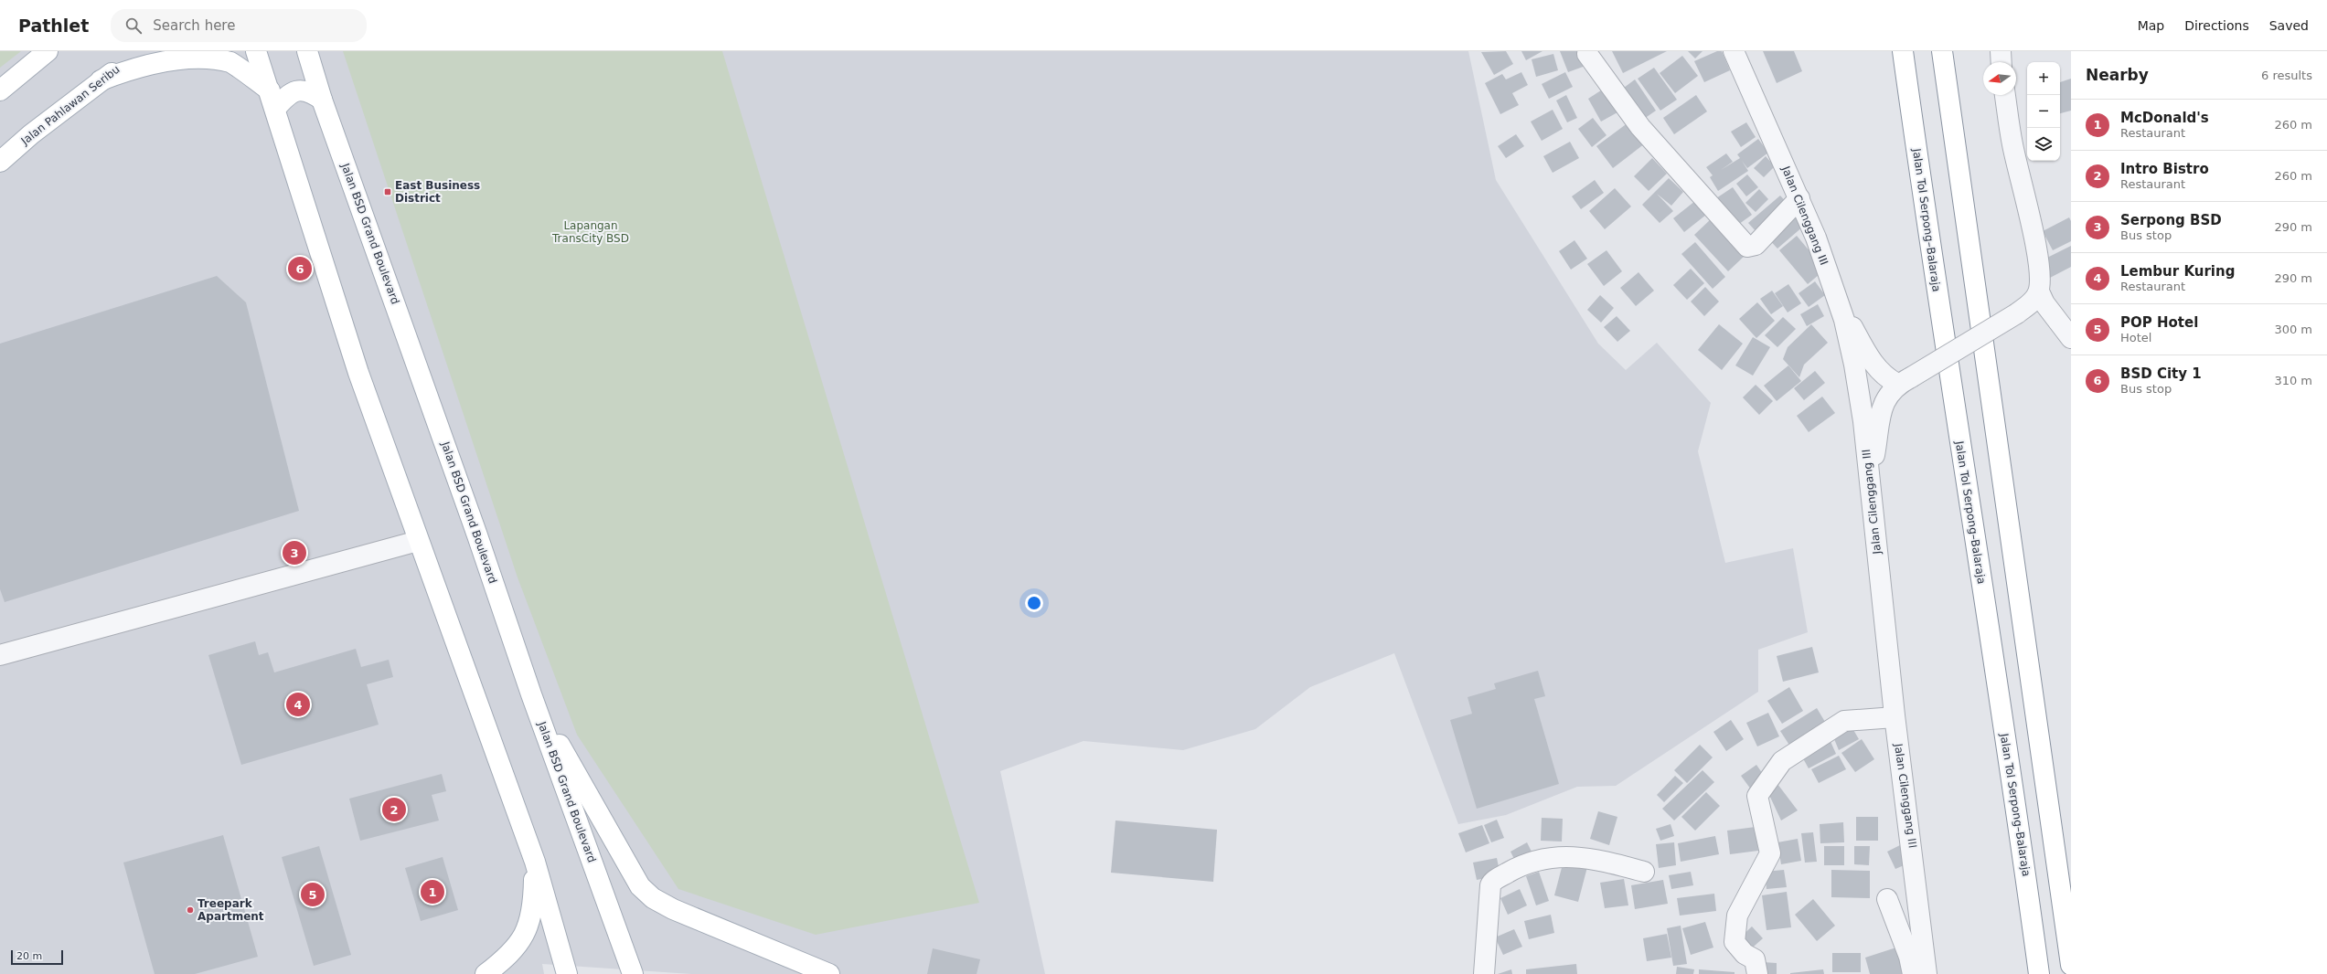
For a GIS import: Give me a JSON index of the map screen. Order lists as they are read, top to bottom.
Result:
{
  "streets": {
    "main road": ["Jalan Pahlawan Seribu", "Jalan Tol Serpong–Balaraja", "Jalan BSD Grand Boulevard"],
    "street": ["Jalan Cilenggang III"]
  },
  "parks": ["Lapangan TransCity BSD"],
  "places": {
    "transit": ["East Business District"],
    "other": ["Treepark Apartment"]
  },
  "scale_bar": "20 m",
  "north": "left",
  "page": {
    "header": "Pathlet",
    "search": "Search here",
    "nav": ["Map", "Directions", "Saved"],
    "heading": ["Nearby", "6 results"],
    "map_buttons": ["+", "−"],
    "list": [
      {
        "mark": "1",
        "name": "McDonald's",
        "note": "Restaurant",
        "value": "260 m"
      },
      {
        "mark": "2",
        "name": "Intro Bistro",
        "note": "Restaurant",
        "value": "260 m"
      },
      {
        "mark": "3",
        "name": "Serpong BSD",
        "note": "Bus stop",
        "value": "290 m"
      },
      {
        "mark": "4",
        "name": "Lembur Kuring",
        "note": "Restaurant",
        "value": "290 m"
      },
      {
        "mark": "5",
        "name": "POP Hotel",
        "note": "Hotel",
        "value": "300 m"
      },
      {
        "mark": "6",
        "name": "BSD City 1",
        "note": "Bus stop",
        "value": "310 m"
      }
    ],
    "pins": [
      "6",
      "3",
      "4",
      "2",
      "1",
      "5"
    ],
    "scale": "20 m"
  }
}
